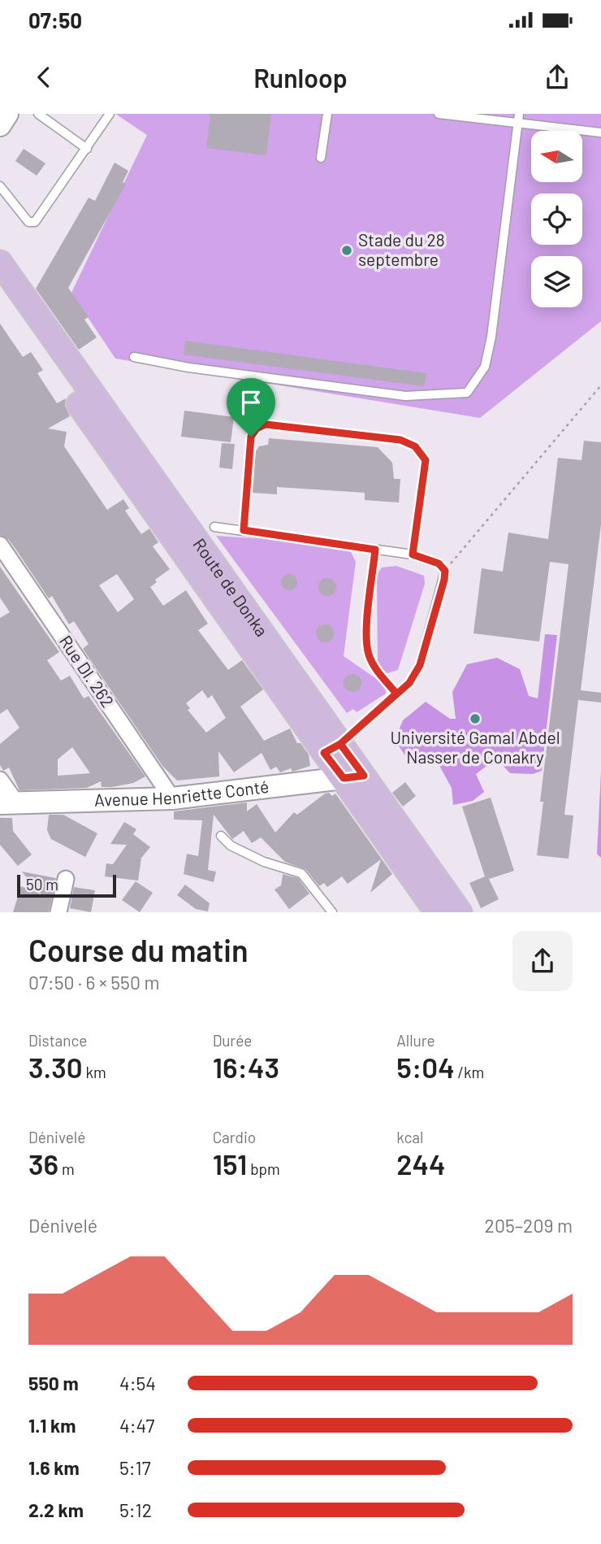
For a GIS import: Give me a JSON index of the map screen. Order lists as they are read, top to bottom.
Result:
{
  "streets": {
    "main road": ["Route de Donka", "Avenue Henriette Conté"],
    "street": ["Rue DI. 262"]
  },
  "crossings": [
    ["Route de Donka", "Avenue Henriette Conté"],
    ["Rue DI. 262", "Avenue Henriette Conté"]
  ],
  "places": ["Stade du 28 septembre", "Université Gamal Abdel Nasser de Conakry"],
  "scale_bar": "50 m",
  "north": "left",
  "page": {
    "status": "07:50",
    "header": "Runloop",
    "scale": "50 m",
    "heading": ["Course du matin", "07:50 · 6 × 550 m"],
    "stats": [
      ["Distance", "3.30 km"],
      ["Durée", "16:43"],
      ["Allure", "5:04 /km"],
      ["Dénivelé", "36 m"],
      ["Cardio", "151 bpm"],
      ["kcal", "244"]
    ],
    "chart": ["Dénivelé", "205–209 m"],
    "list": [
      {
        "name": "550 m",
        "note": "4:54"
      },
      {
        "name": "1.1 km",
        "note": "4:47"
      },
      {
        "name": "1.6 km",
        "note": "5:17"
      },
      {
        "name": "2.2 km",
        "note": "5:12"
      }
    ]
  }
}
